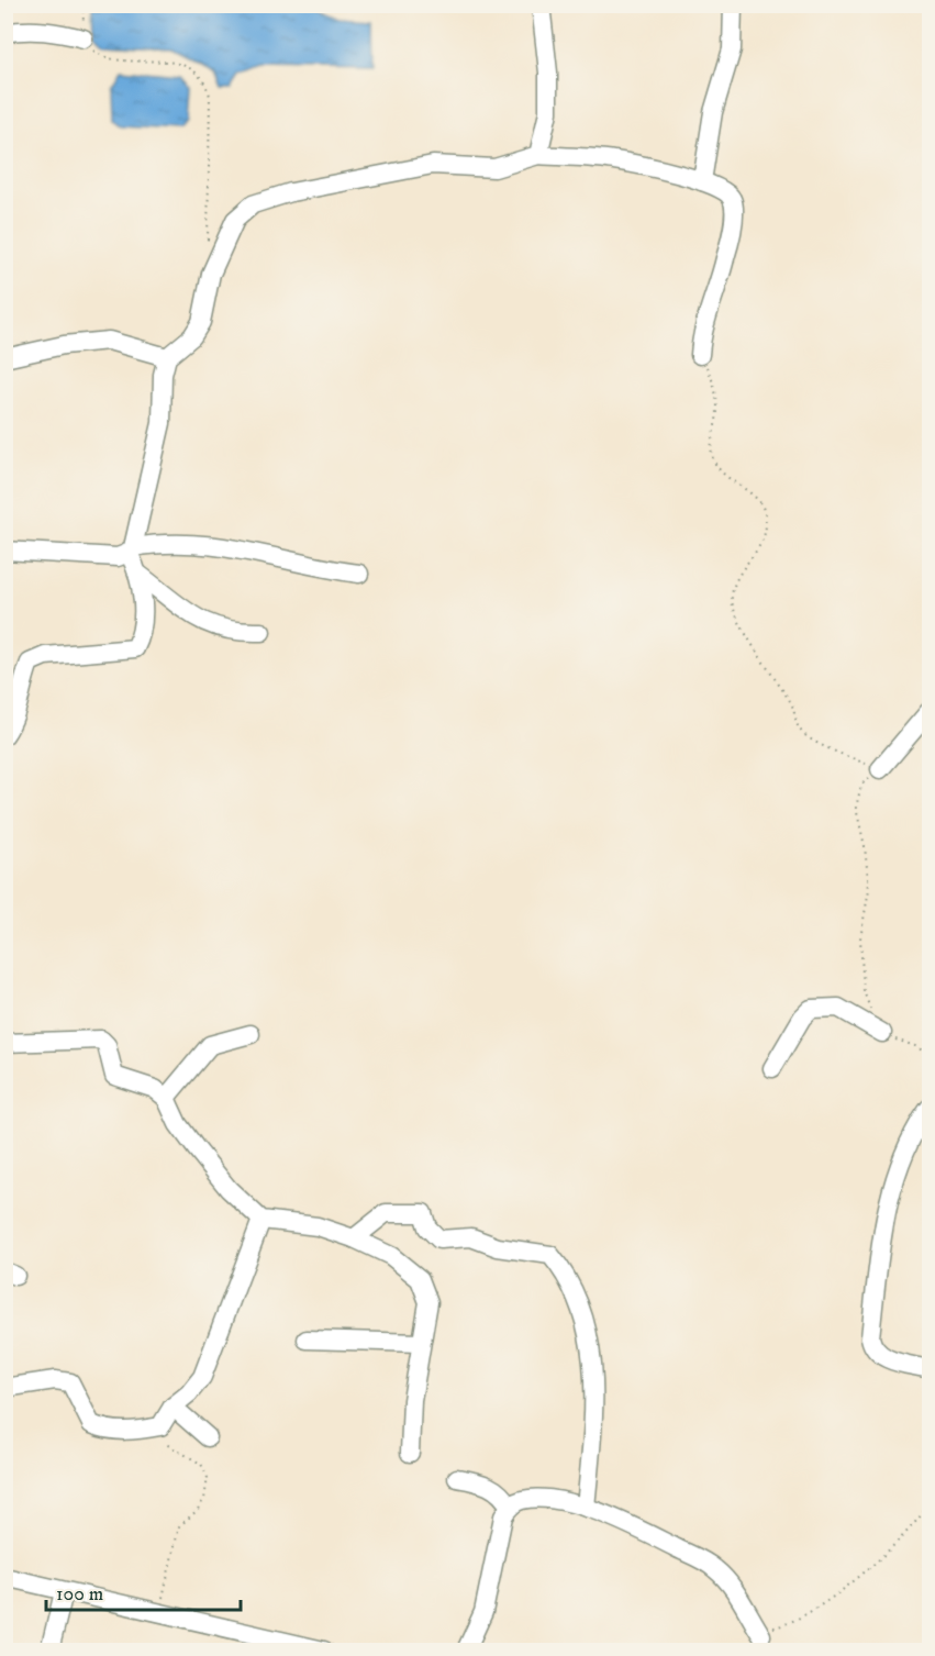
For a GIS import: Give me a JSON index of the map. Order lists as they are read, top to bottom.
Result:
{
  "scale_bar": "100 m"
}
